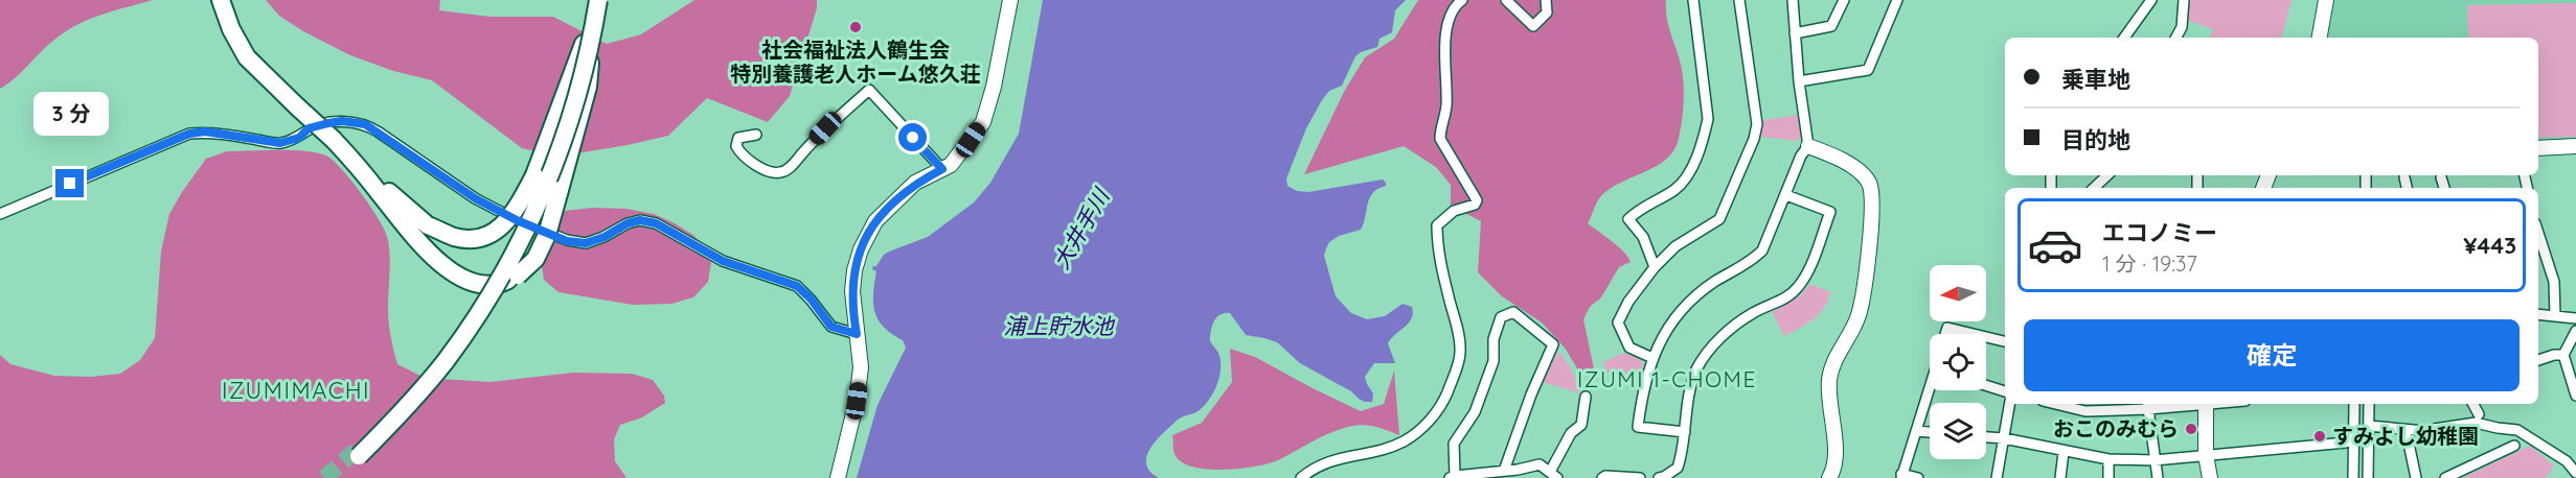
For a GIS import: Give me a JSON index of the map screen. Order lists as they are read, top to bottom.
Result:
{
  "districts": ["IZUMI 1-CHOME", "IZUMIMACHI"],
  "water": ["大井手川", "浦上貯水池"],
  "places": ["社会福祉法人鶴生会 特別養護老人ホーム悠久荘", "おこのみむら", "すみよし幼稚園"],
  "north": "left",
  "page": {
    "banner": ["乗車地", "目的地"],
    "bubble": "3 分",
    "list": [
      {
        "name": "エコノミー",
        "note": "1 分 · 19:37",
        "value": "¥443"
      }
    ],
    "buttons": "確定"
  }
}
